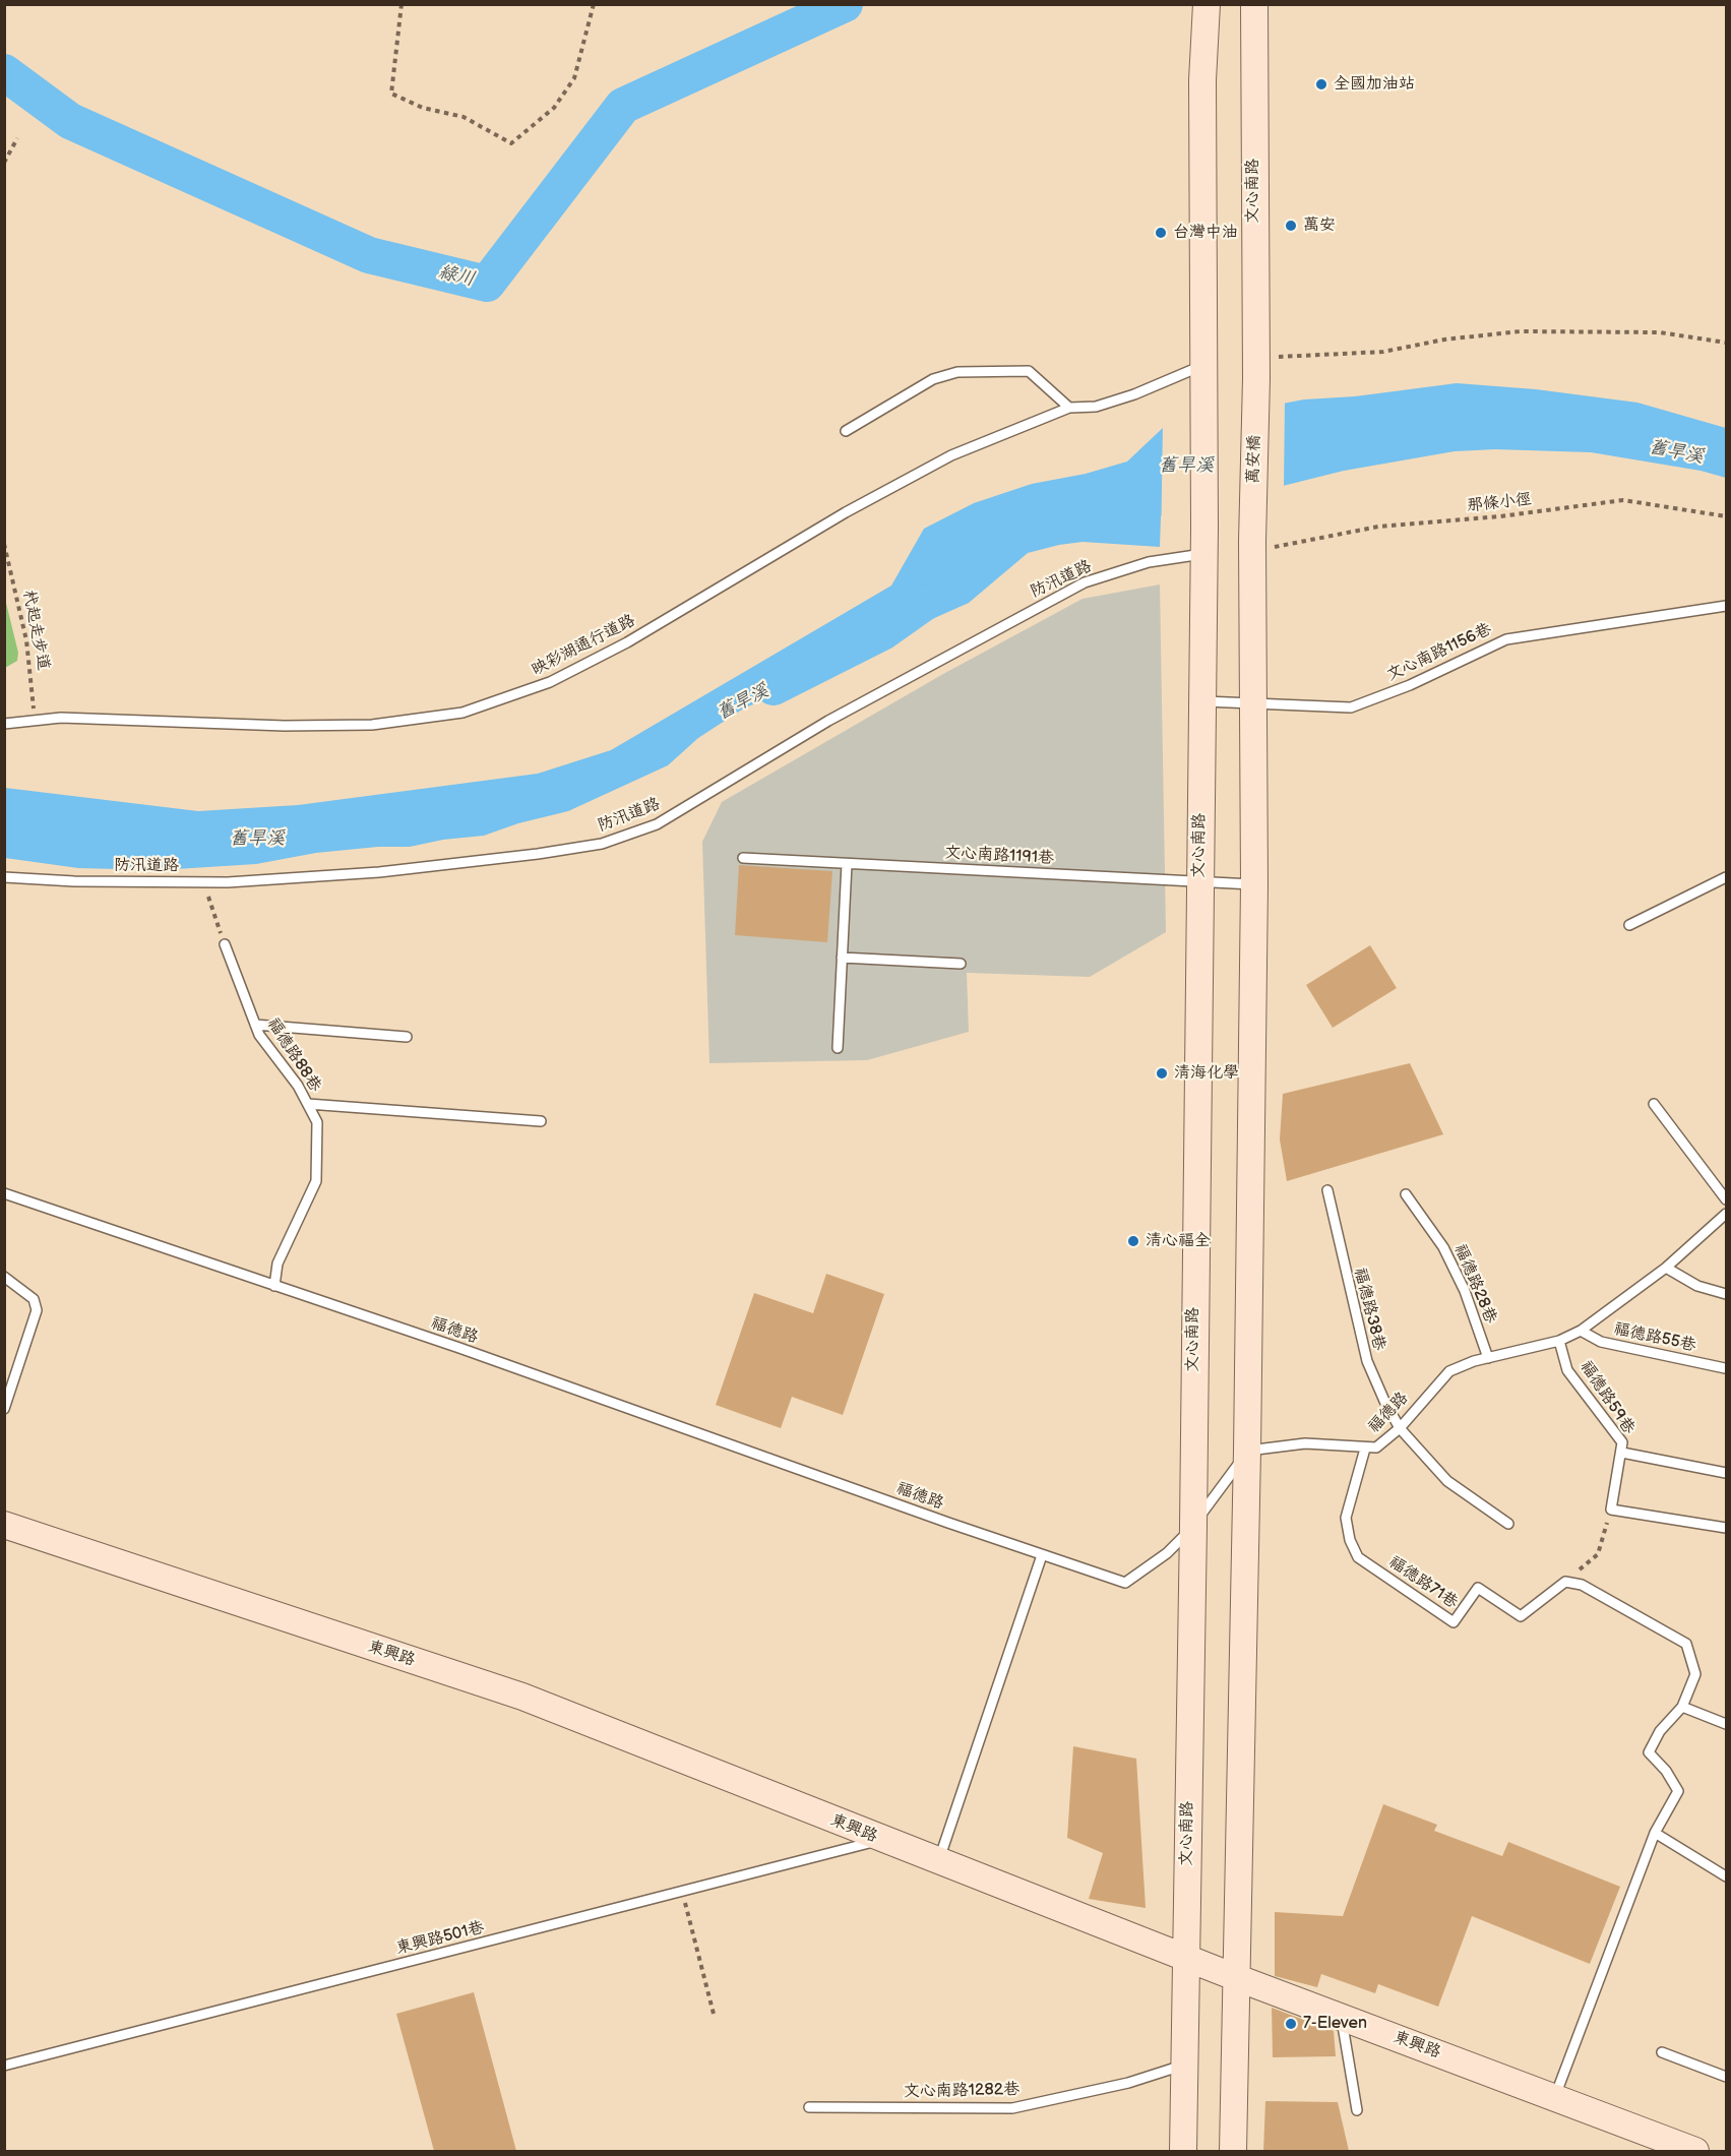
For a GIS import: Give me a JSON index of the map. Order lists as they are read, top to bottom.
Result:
{
  "streets": {
    "main road": ["文心南路", "萬安橋", "東興路"],
    "lane": [
      "防汛道路",
      "映彩湖通行道路",
      "文心南路1156巷",
      "文心南路1191巷",
      "福德路88巷",
      "福德路28巷",
      "福德路38巷",
      "福德路",
      "福德路55巷",
      "福德路59巷",
      "福德路71巷",
      "東興路501巷",
      "文心南路1282巷"
    ],
    "path": ["那條小徑", "杙起走步道"]
  },
  "crossings": [
    ["文心南路", "萬安橋"],
    ["文心南路", "防汛道路"],
    ["文心南路", "映彩湖通行道路"],
    ["文心南路", "文心南路1156巷"],
    ["文心南路", "文心南路1191巷"],
    ["文心南路", "福德路"],
    ["文心南路", "東興路"],
    ["文心南路", "文心南路1282巷"],
    ["萬安橋", "那條小徑"],
    ["杙起走步道", "映彩湖通行道路"],
    ["福德路88巷", "福德路"],
    ["福德路28巷", "福德路"],
    ["福德路38巷", "福德路"],
    ["福德路", "福德路55巷"],
    ["福德路", "福德路59巷"],
    ["福德路", "福德路71巷"],
    ["東興路", "東興路501巷"]
  ],
  "water": ["綠川", "舊旱溪"],
  "places": [
    "全國加油站",
    "萬安",
    "台灣中油",
    "清海化學",
    "清心福全",
    "7-Eleven"
  ]
}
